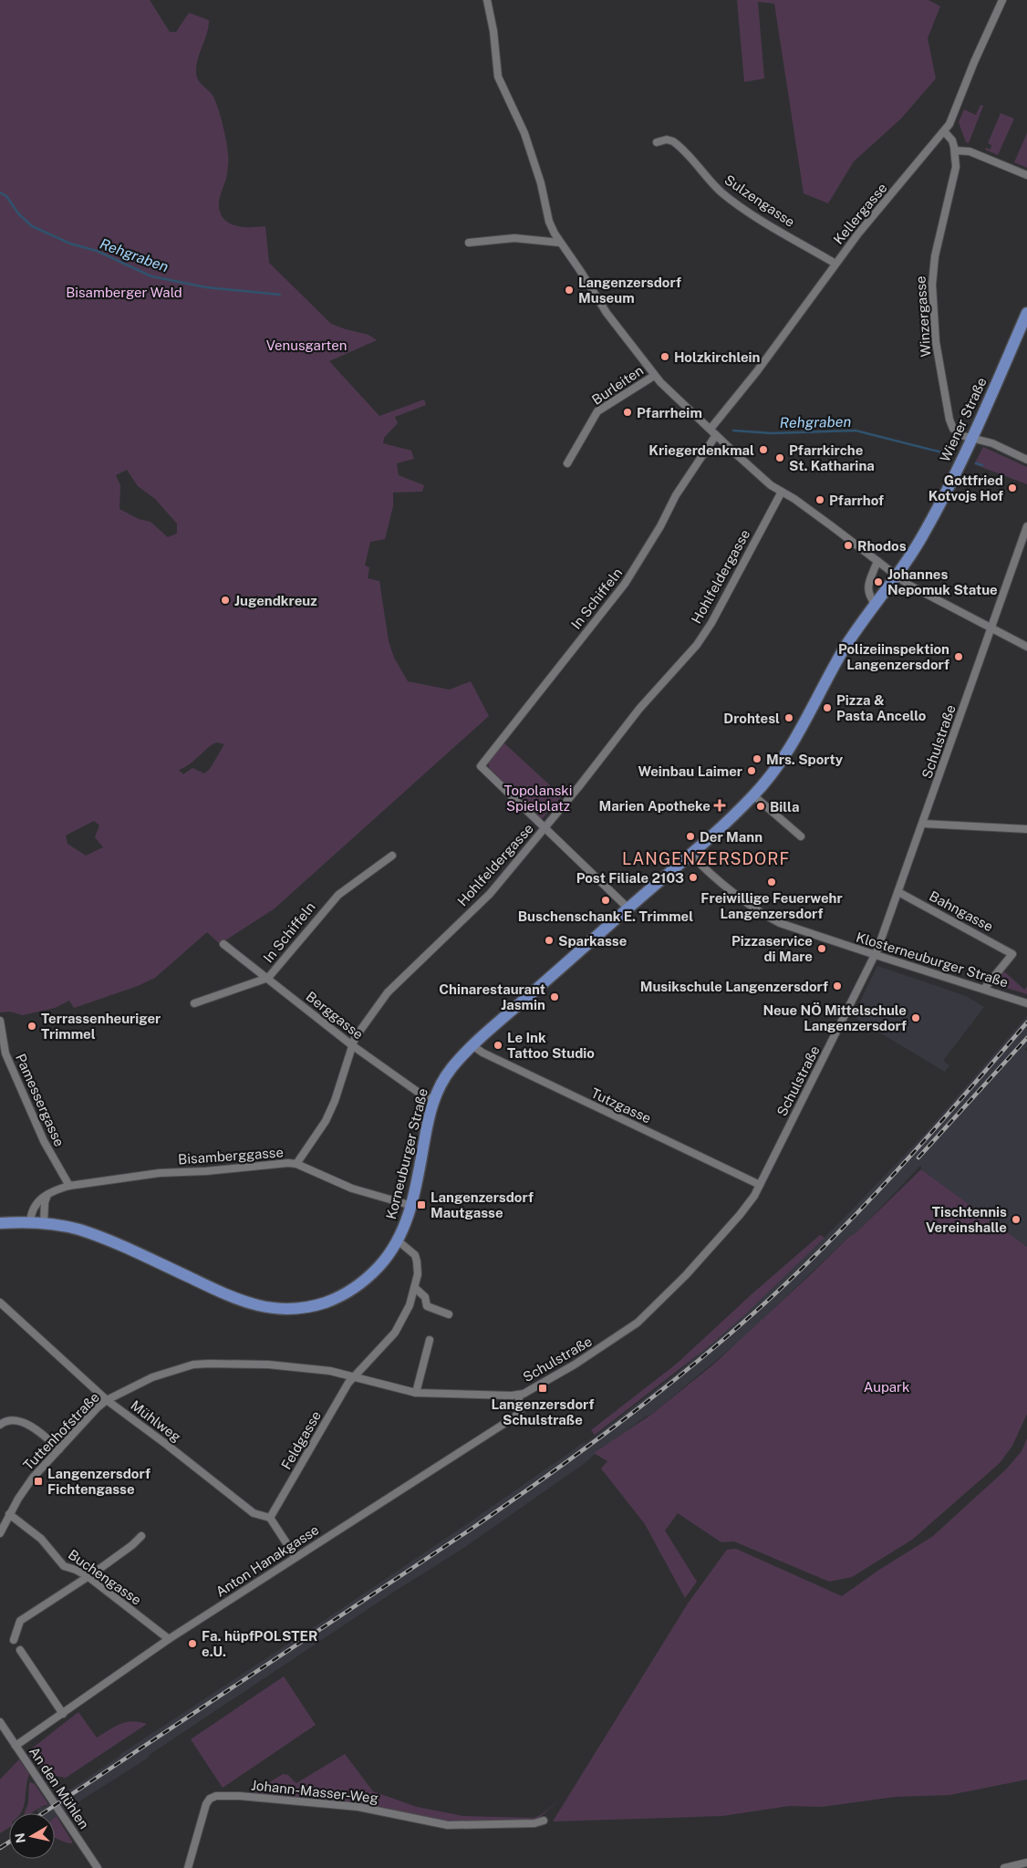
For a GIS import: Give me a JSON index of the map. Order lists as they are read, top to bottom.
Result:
{
  "streets": {
    "main road": ["Wiener Straße", "Korneuburger Straße"],
    "street": [
      "Sulzengasse",
      "Kellergasse",
      "Winzergasse",
      "Burleiten",
      "Hohlfeldergasse",
      "In Schiffeln",
      "Schulstraße",
      "Bahngasse",
      "Klosterneuburger Straße",
      "Berggasse",
      "Pamessergasse",
      "Tutzgasse",
      "Bisamberggasse",
      "Mühlweg",
      "Tuttenhofstraße",
      "Feldgasse",
      "Anton Hanakgasse",
      "Buchengasse",
      "An den Mühlen",
      "Johann-Masser-Weg"
    ]
  },
  "crossings": [
    ["Sulzengasse", "Kellergasse"],
    ["Kellergasse", "Winzergasse"],
    ["Winzergasse", "Wiener Straße"],
    ["Wiener Straße", "Klosterneuburger Straße"],
    ["Wiener Straße", "Korneuburger Straße"],
    ["Hohlfeldergasse", "In Schiffeln"],
    ["Hohlfeldergasse", "Berggasse"],
    ["Hohlfeldergasse", "Bisamberggasse"],
    ["In Schiffeln", "Berggasse"],
    ["Schulstraße", "Bahngasse"],
    ["Schulstraße", "Klosterneuburger Straße"],
    ["Schulstraße", "Tutzgasse"],
    ["Schulstraße", "Tuttenhofstraße"],
    ["Schulstraße", "Feldgasse"],
    ["Schulstraße", "Anton Hanakgasse"],
    ["Bahngasse", "Klosterneuburger Straße"],
    ["Klosterneuburger Straße", "Korneuburger Straße"],
    ["Berggasse", "Korneuburger Straße"],
    ["Pamessergasse", "Bisamberggasse"],
    ["Tutzgasse", "Korneuburger Straße"],
    ["Korneuburger Straße", "Bisamberggasse"],
    ["Mühlweg", "Tuttenhofstraße"],
    ["Mühlweg", "Feldgasse"],
    ["Tuttenhofstraße", "Feldgasse"],
    ["Tuttenhofstraße", "Buchengasse"],
    ["Anton Hanakgasse", "Buchengasse"],
    ["Anton Hanakgasse", "An den Mühlen"]
  ],
  "districts": ["LANGENZERSDORF"],
  "water": ["Rehgraben"],
  "parks": [
    "Bisamberger Wald",
    "Venusgarten",
    "Topolanski Spielplatz",
    "Aupark"
  ],
  "places": {
    "other": [
      "Langenzersdorf Museum",
      "Holzkirchlein",
      "Pfarrheim",
      "Kriegerdenkmal",
      "Pfarrkirche St. Katharina",
      "Gottfried Kotvojs Hof",
      "Pfarrhof",
      "Rhodos",
      "Johannes Nepomuk Statue",
      "Jugendkreuz",
      "Polizeiinspektion Langenzersdorf",
      "Pizza & Pasta Ancello",
      "Drohtesl",
      "Mrs. Sporty",
      "Weinbau Laimer",
      "Billa",
      "Der Mann",
      "Post Filiale 2103",
      "Freiwillige Feuerwehr Langenzersdorf",
      "Buschenschank E. Trimmel",
      "Sparkasse",
      "Pizzaservice di Mare",
      "Musikschule Langenzersdorf",
      "Chinarestaurant Jasmin",
      "Neue NÖ Mittelschule Langenzersdorf",
      "Terrassenheuriger Trimmel",
      "Le Ink Tattoo Studio",
      "Tischtennis Vereinshalle",
      "Fa. hüpfPOLSTER e.U."
    ],
    "health": ["Marien Apotheke"],
    "transit": ["Langenzersdorf Mautgasse", "Langenzersdorf Schulstraße", "Langenzersdorf Fichtengasse"]
  },
  "north": "left"
}
